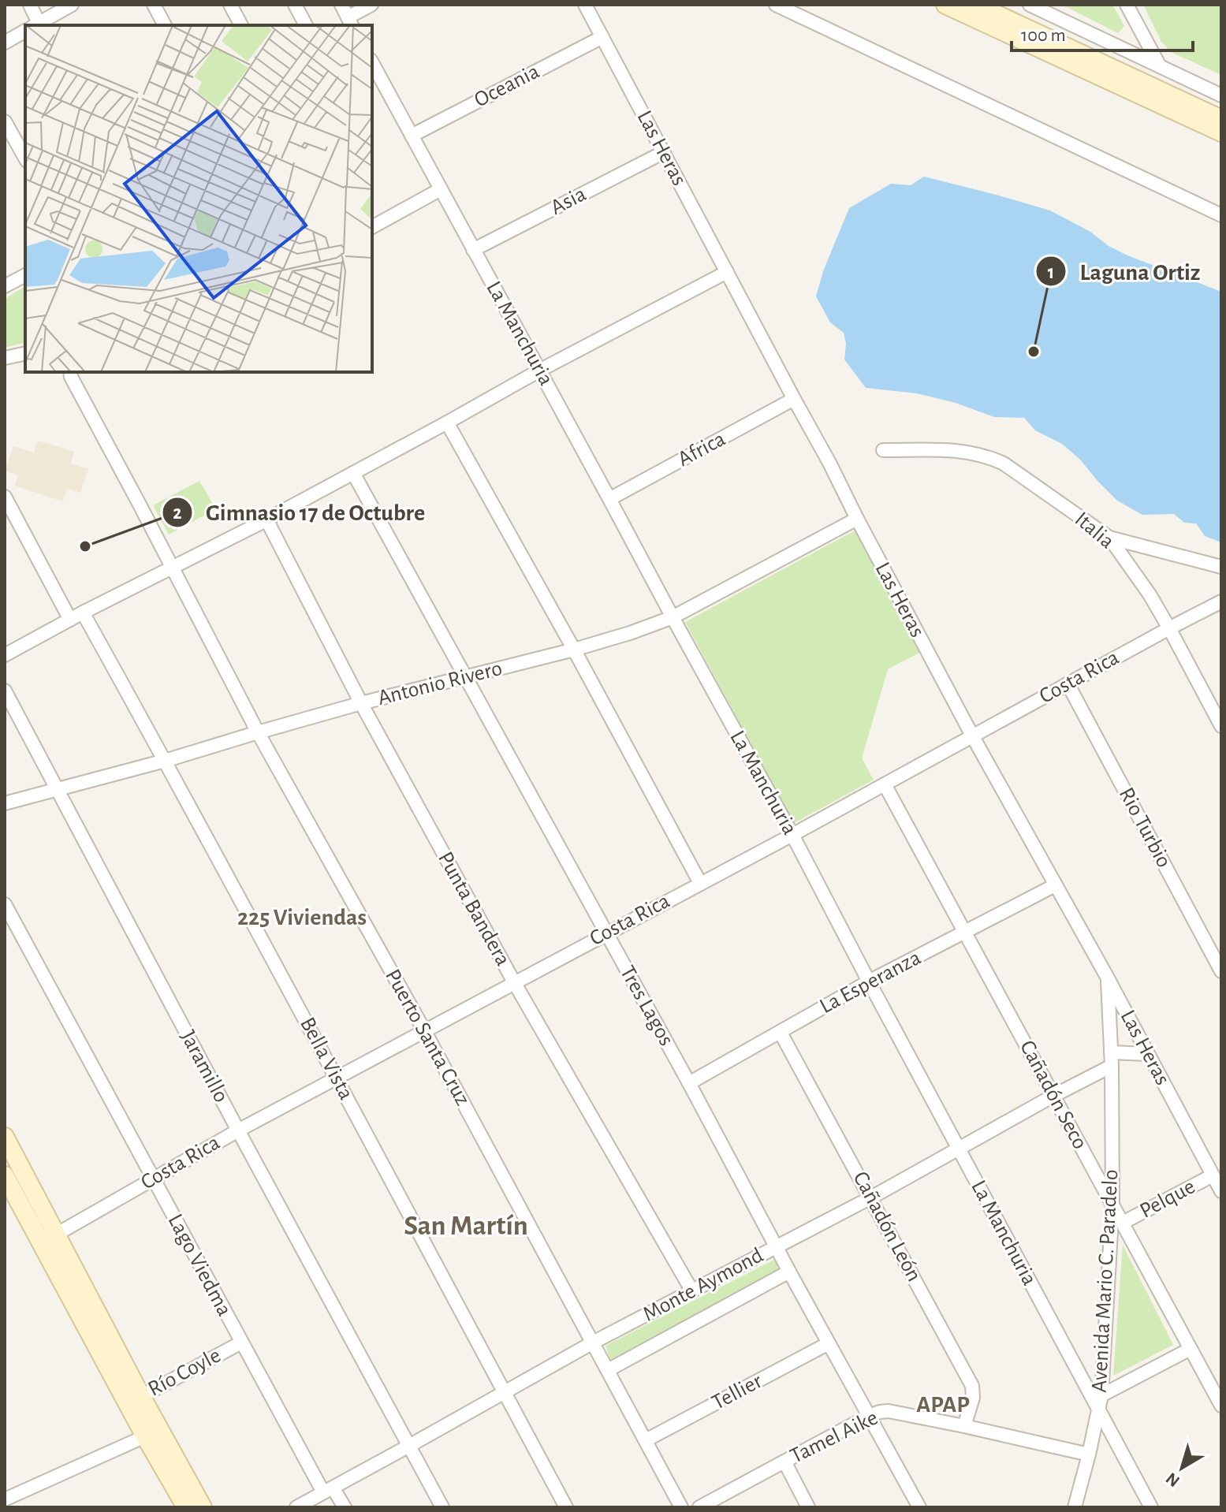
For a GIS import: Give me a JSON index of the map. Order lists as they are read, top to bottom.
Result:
{
  "streets": {
    "street": [
      "Oceania",
      "Las Heras",
      "Asia",
      "La Manchuria",
      "Africa",
      "Italia",
      "Costa Rica",
      "Antonio Rivero",
      "Rio Turbio",
      "Punta Bandera",
      "La Esperanza",
      "Tres Lagos",
      "Puerto Santa Cruz",
      "Bella Vista",
      "Jaramillo",
      "Cañadón Seco",
      "Pelque",
      "Cañadón León",
      "Lago Viedma",
      "Avenida Mario C. Paradelo",
      "Monte Aymond",
      "Río Coyle",
      "Tellier",
      "Tamel Aike"
    ]
  },
  "crossings": [
    ["Oceania", "Las Heras"],
    ["Oceania", "La Manchuria"],
    ["Las Heras", "Asia"],
    ["Las Heras", "Africa"],
    ["Las Heras", "Costa Rica"],
    ["Las Heras", "Antonio Rivero"],
    ["Las Heras", "La Esperanza"],
    ["Las Heras", "Pelque"],
    ["Las Heras", "Avenida Mario C. Paradelo"],
    ["Asia", "La Manchuria"],
    ["La Manchuria", "Africa"],
    ["La Manchuria", "Costa Rica"],
    ["La Manchuria", "Antonio Rivero"],
    ["La Manchuria", "La Esperanza"],
    ["La Manchuria", "Avenida Mario C. Paradelo"],
    ["La Manchuria", "Monte Aymond"],
    ["Italia", "Costa Rica"],
    ["Costa Rica", "Rio Turbio"],
    ["Costa Rica", "Punta Bandera"],
    ["Costa Rica", "Tres Lagos"],
    ["Costa Rica", "Puerto Santa Cruz"],
    ["Costa Rica", "Bella Vista"],
    ["Costa Rica", "Jaramillo"],
    ["Costa Rica", "Cañadón Seco"],
    ["Costa Rica", "Lago Viedma"],
    ["Antonio Rivero", "Punta Bandera"],
    ["Antonio Rivero", "Tres Lagos"],
    ["Antonio Rivero", "Puerto Santa Cruz"],
    ["Antonio Rivero", "Bella Vista"],
    ["Antonio Rivero", "Jaramillo"],
    ["Punta Bandera", "Monte Aymond"],
    ["La Esperanza", "Tres Lagos"],
    ["La Esperanza", "Cañadón Seco"],
    ["La Esperanza", "Cañadón León"],
    ["Tres Lagos", "Monte Aymond"],
    ["Tres Lagos", "Tellier"],
    ["Tres Lagos", "Tamel Aike"],
    ["Puerto Santa Cruz", "Monte Aymond"],
    ["Puerto Santa Cruz", "Tellier"],
    ["Bella Vista", "Monte Aymond"],
    ["Jaramillo", "Monte Aymond"],
    ["Cañadón Seco", "Pelque"],
    ["Cañadón Seco", "Avenida Mario C. Paradelo"],
    ["Cañadón Seco", "Monte Aymond"],
    ["Cañadón León", "Monte Aymond"],
    ["Cañadón León", "Tamel Aike"],
    ["Lago Viedma", "Monte Aymond"],
    ["Lago Viedma", "Río Coyle"],
    ["Avenida Mario C. Paradelo", "Monte Aymond"],
    ["Avenida Mario C. Paradelo", "Tamel Aike"]
  ],
  "districts": ["225 Viviendas", "San Martín", "APAP"],
  "places": ["Laguna Ortiz", "Gimnasio 17 de Octubre"],
  "scale_bar": "100 m",
  "north": "bottom left"
}
